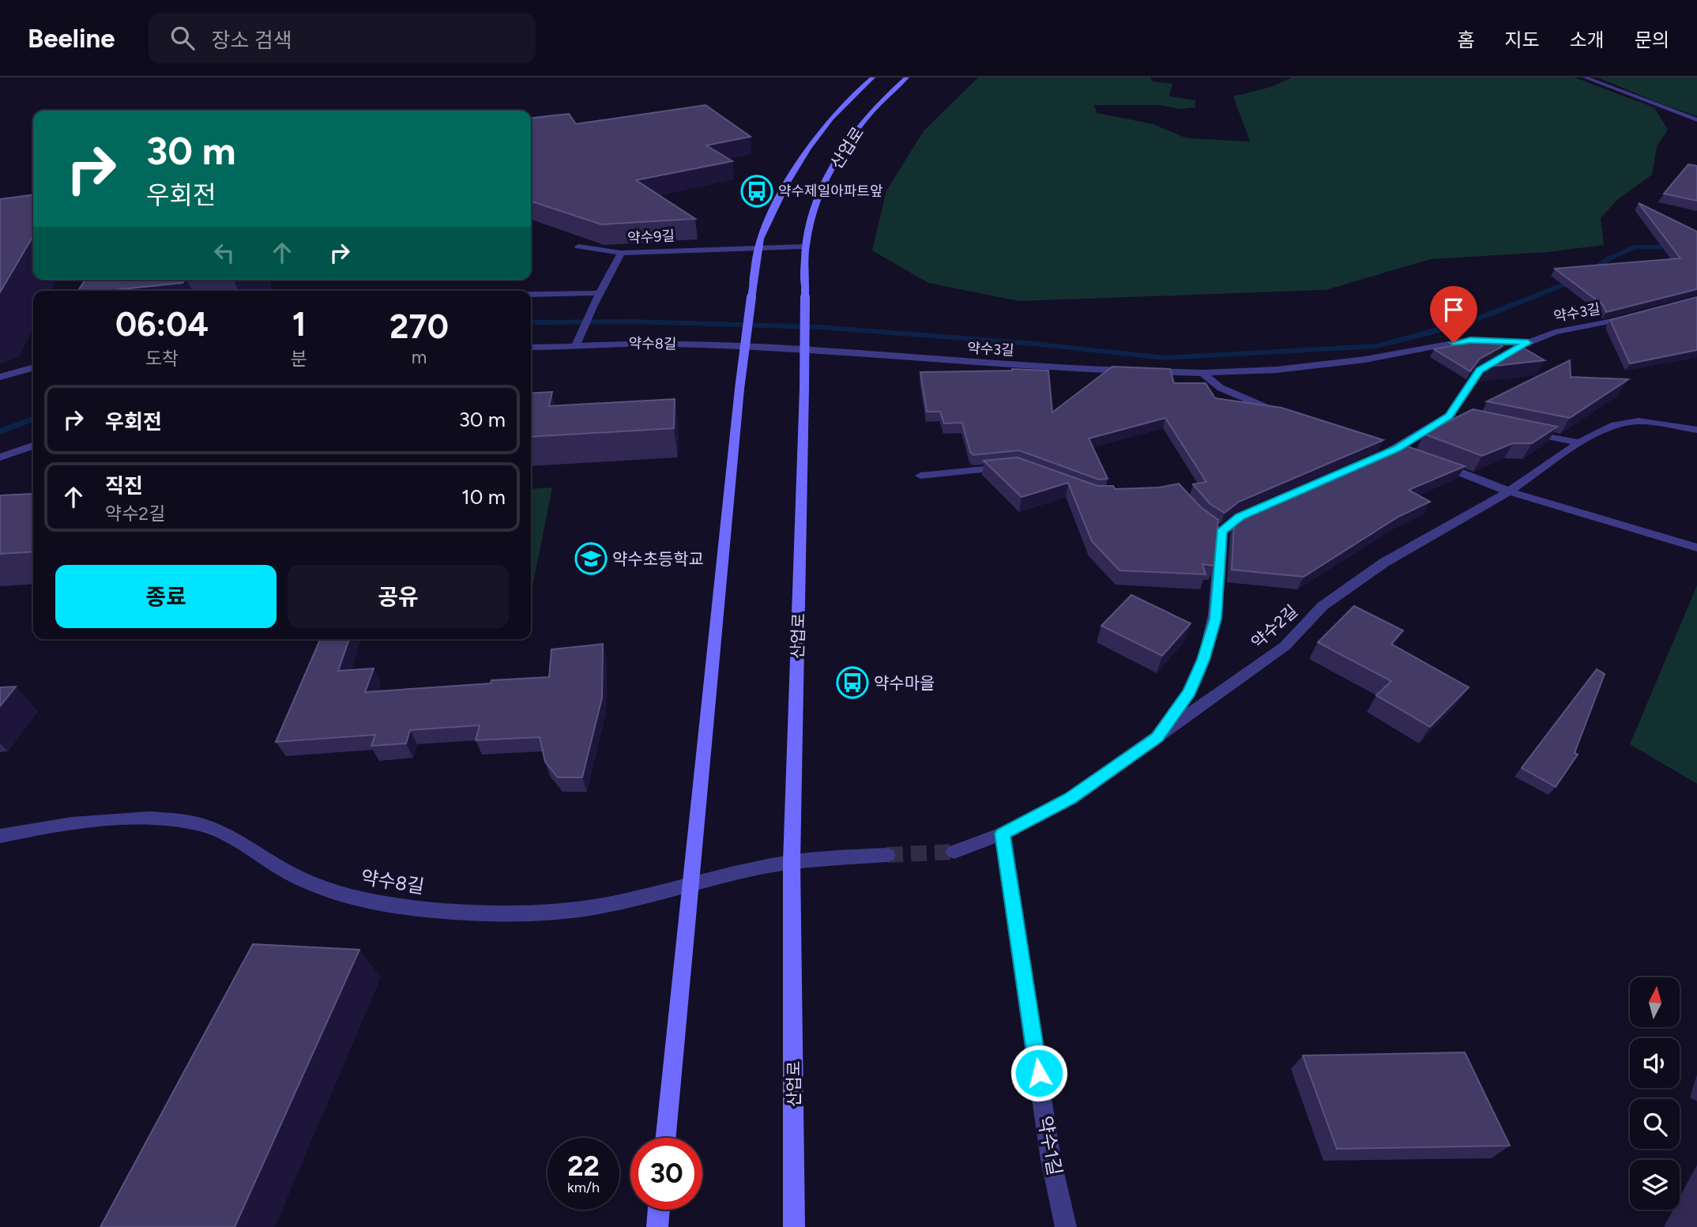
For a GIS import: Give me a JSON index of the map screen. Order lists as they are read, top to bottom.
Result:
{
  "streets": {
    "main road": ["산업로"],
    "street": [
      "약수9길",
      "약수3길",
      "약수8길",
      "약수2길",
      "약수1길"
    ]
  },
  "crossings": [
    ["산업로", "약수9길"],
    ["산업로", "약수8길"],
    ["약수9길", "약수8길"],
    ["약수3길", "약수8길"],
    ["약수2길", "약수1길"]
  ],
  "places": {
    "bus stop": ["약수제일아파트앞", "약수마을"],
    "school or university": ["약수초등학교"]
  },
  "north": "top",
  "page": {
    "header": "Beeline",
    "search": "장소 검색",
    "nav": [
      "홈",
      "지도",
      "소개",
      "문의"
    ],
    "turn": ["30 m", "우회전"],
    "eta": [
      "06:04",
      "도착",
      "1",
      "분",
      "270",
      "m"
    ],
    "list": [
      {
        "name": "우회전",
        "value": "30 m"
      },
      {
        "name": "직진",
        "note": "약수2길",
        "value": "10 m"
      }
    ],
    "buttons": ["종료", "공유"],
    "speed": "22 km/h",
    "limit": "30"
  }
}
